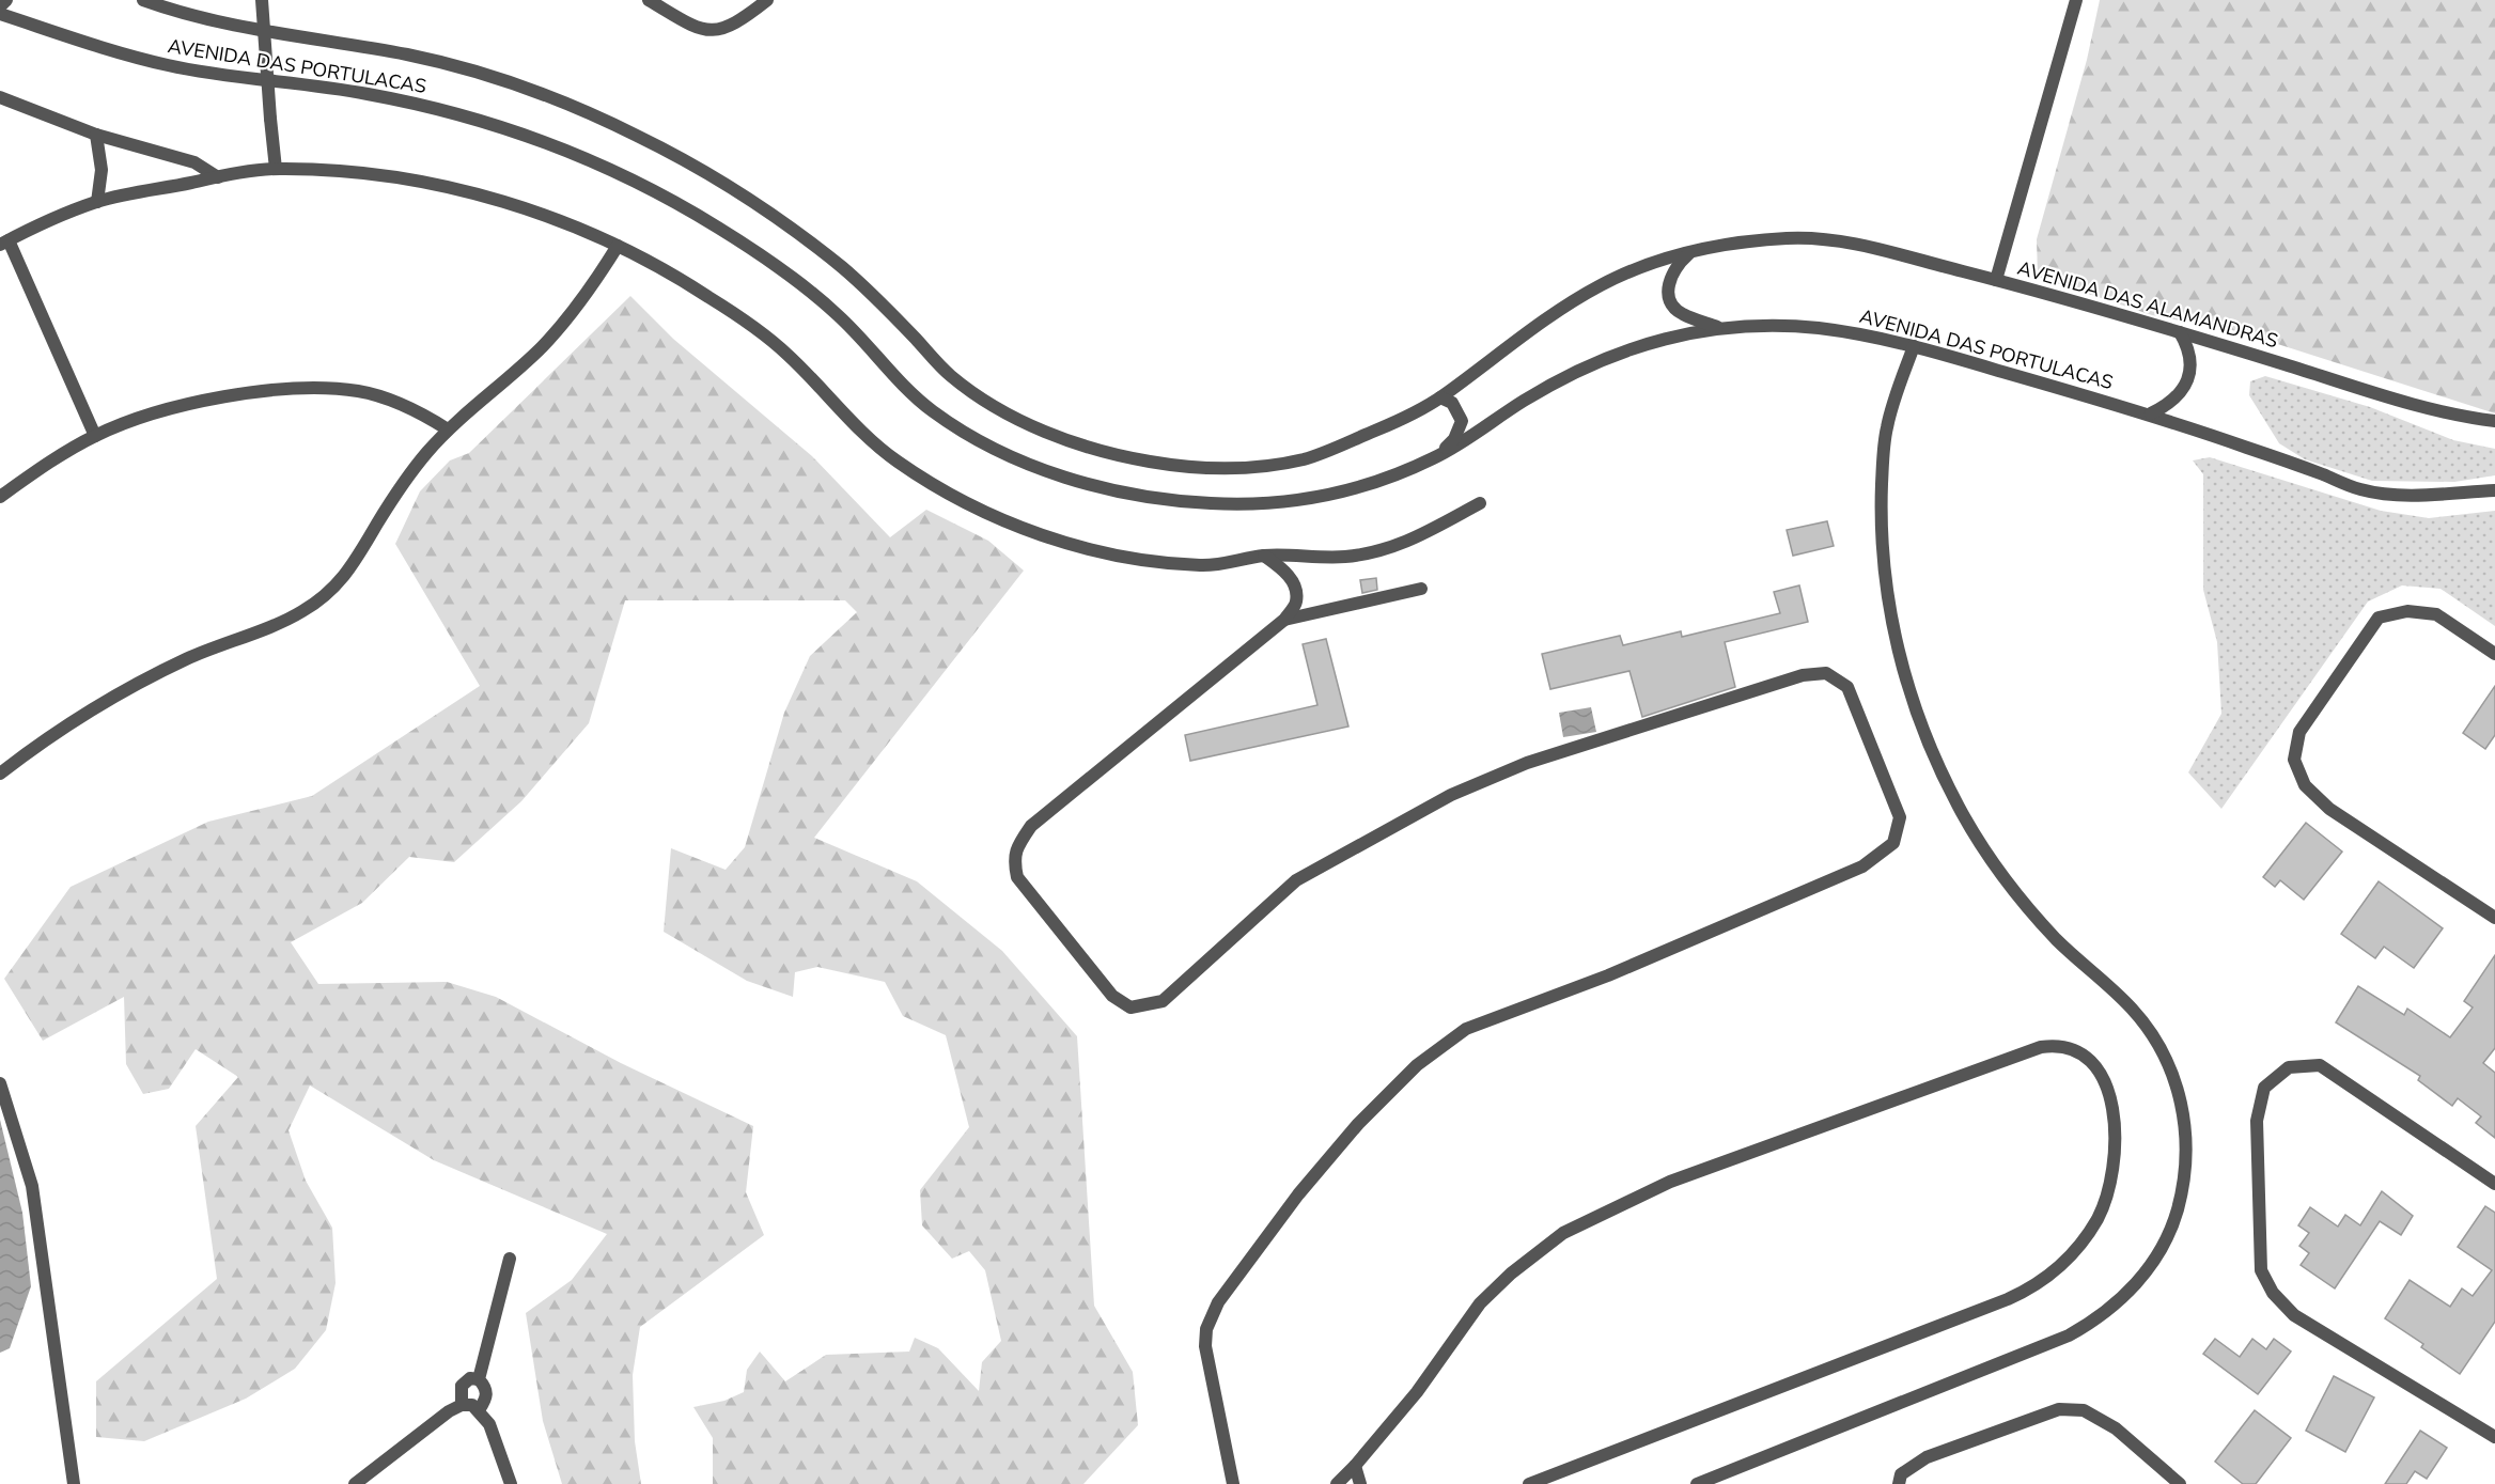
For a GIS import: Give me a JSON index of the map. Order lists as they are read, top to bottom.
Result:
{
  "streets": {
    "street": ["AVENIDA DAS PORTULACAS", "AVENIDA DAS ALAMANDRAS"]
  },
  "crossings": [
    ["AVENIDA DAS PORTULACAS", "AVENIDA DAS ALAMANDRAS"]
  ]
}
